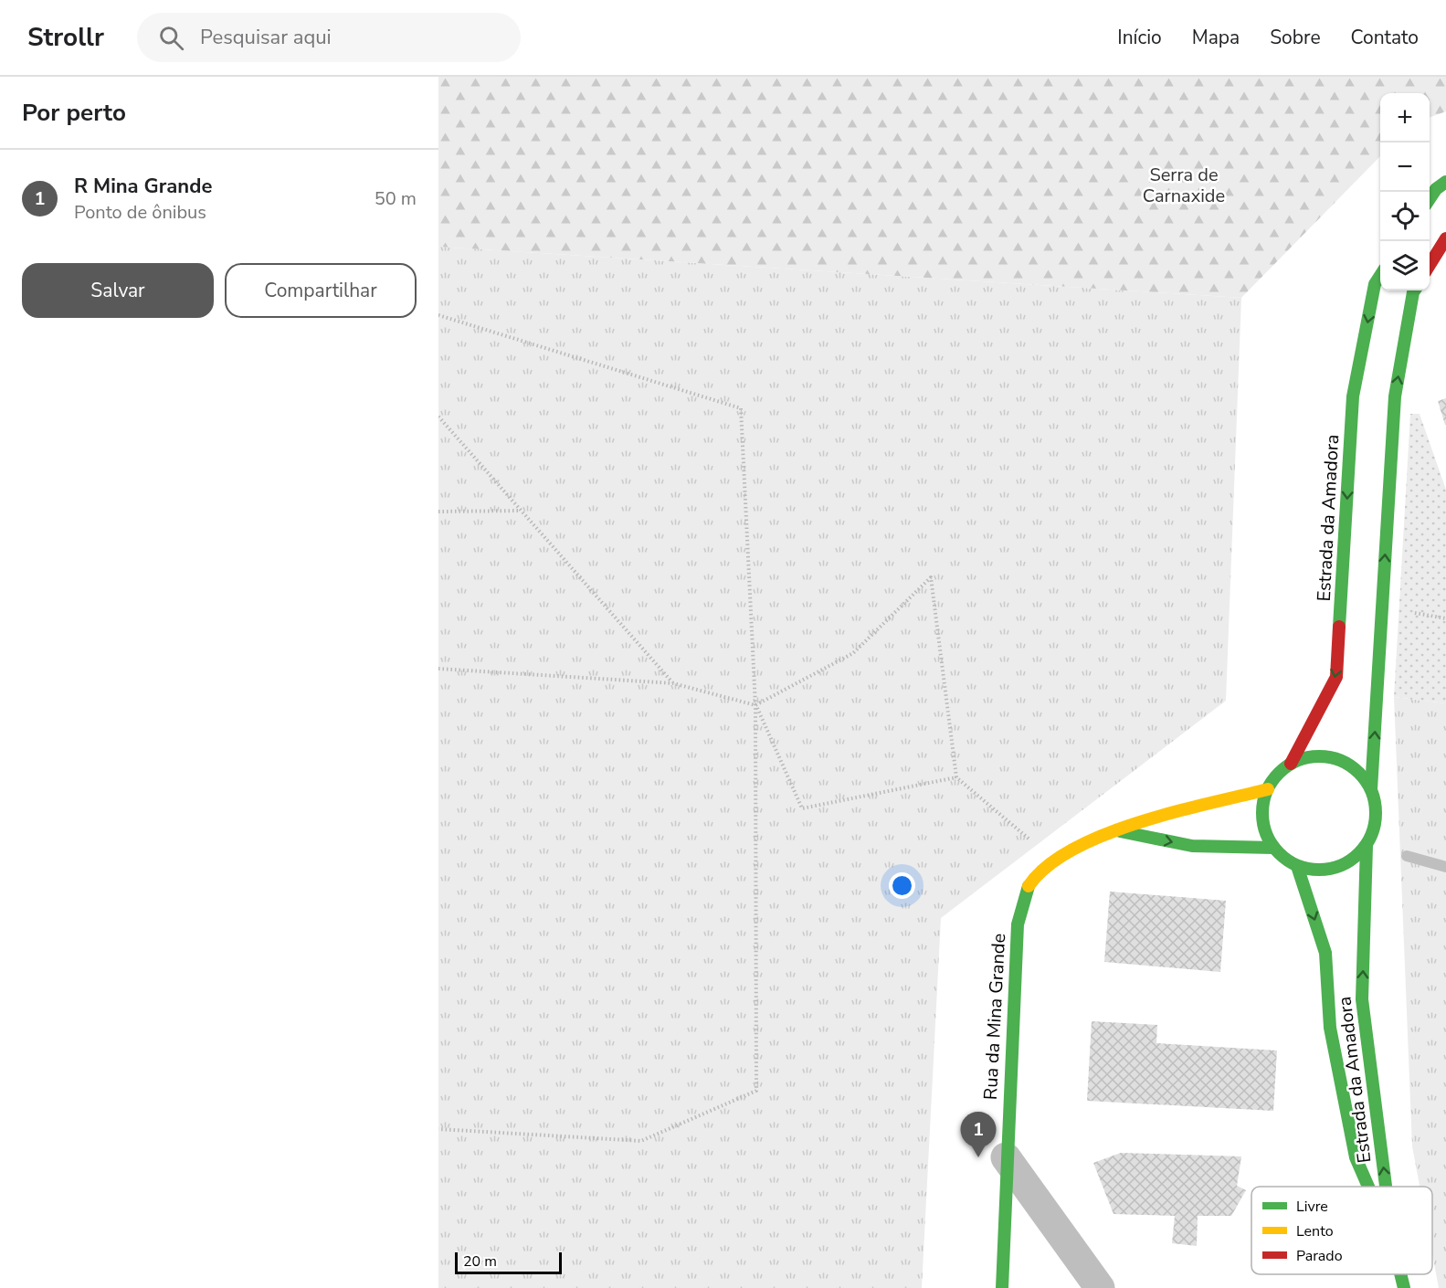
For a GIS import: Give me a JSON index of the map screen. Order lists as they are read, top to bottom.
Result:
{
  "streets": {
    "street": ["Estrada da Amadora", "Rua da Mina Grande"]
  },
  "crossings": [
    ["Estrada da Amadora", "Rua da Mina Grande"]
  ],
  "parks": ["Serra de Carnaxide"],
  "legend": ["Livre", "Lento", "Parado"],
  "scale_bar": "20 m",
  "page": {
    "header": "Strollr",
    "search": "Pesquisar aqui",
    "nav": [
      "Início",
      "Mapa",
      "Sobre",
      "Contato"
    ],
    "heading": "Por perto",
    "map_buttons": ["+", "−"],
    "list": [
      {
        "mark": "1",
        "name": "R Mina Grande",
        "note": "Ponto de ônibus",
        "value": "50 m"
      }
    ],
    "buttons": ["Salvar", "Compartilhar"],
    "pins": "1",
    "scale": "20 m"
  }
}
